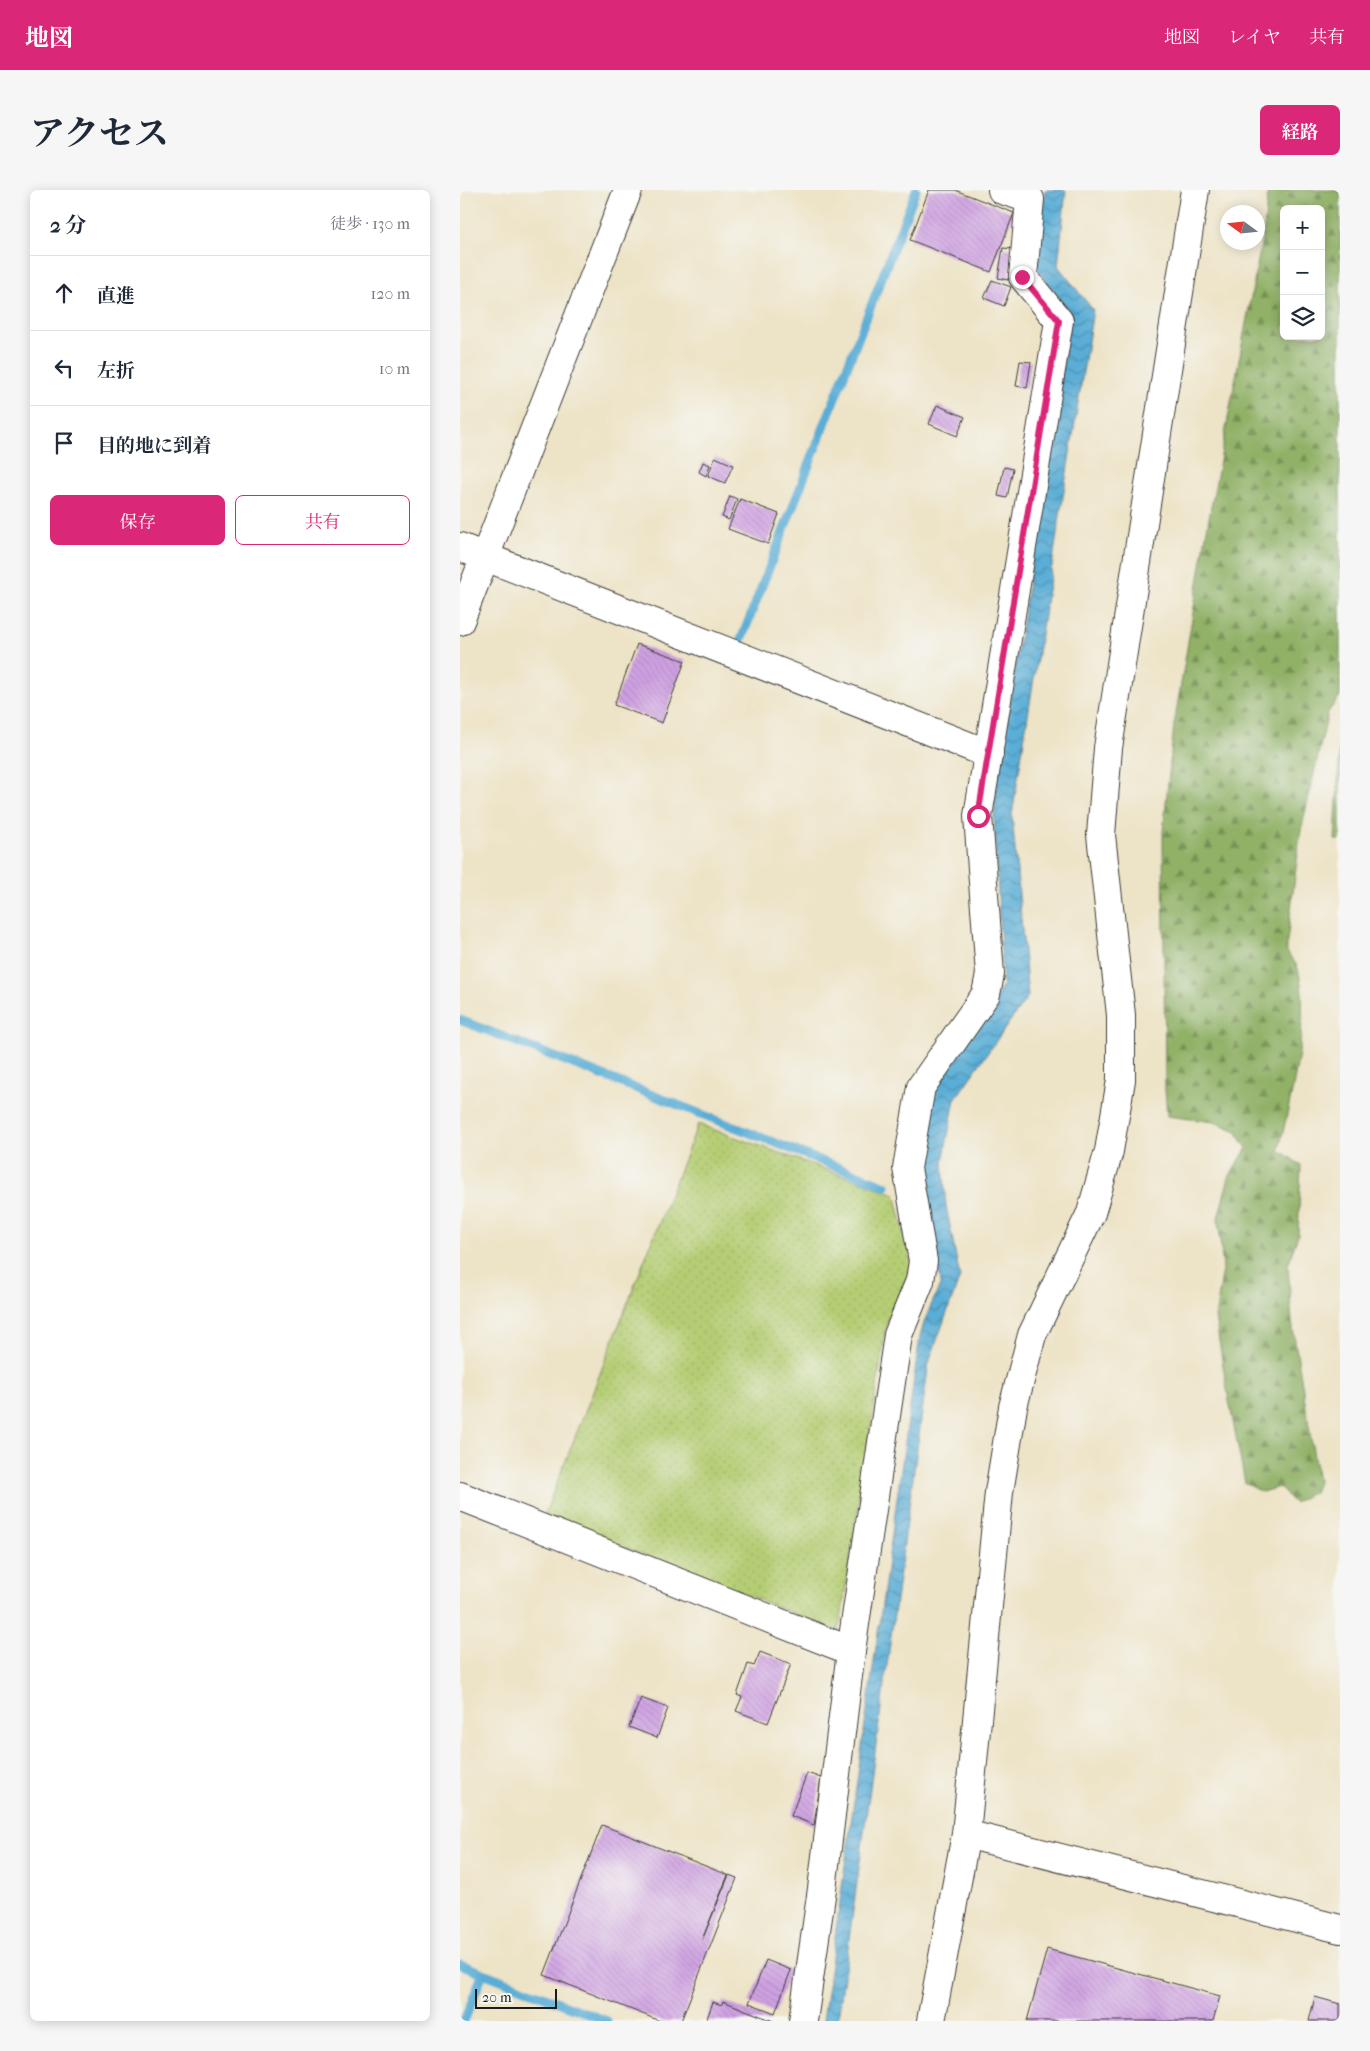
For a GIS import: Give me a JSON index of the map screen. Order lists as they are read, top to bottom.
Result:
{
  "scale_bar": "20 m",
  "north": "left",
  "page": {
    "header": "地図",
    "nav": ["地図", "レイヤ", "共有"],
    "title": "アクセス",
    "buttons": [
      "経路",
      ["保存", "共有"]
    ],
    "heading": ["2 分", "徒歩 · 130 m"],
    "map_buttons": ["+", "−"],
    "list": [
      ["直進", "120 m"],
      ["左折", "10 m"],
      "目的地に到着"
    ],
    "scale": "20 m"
  }
}
